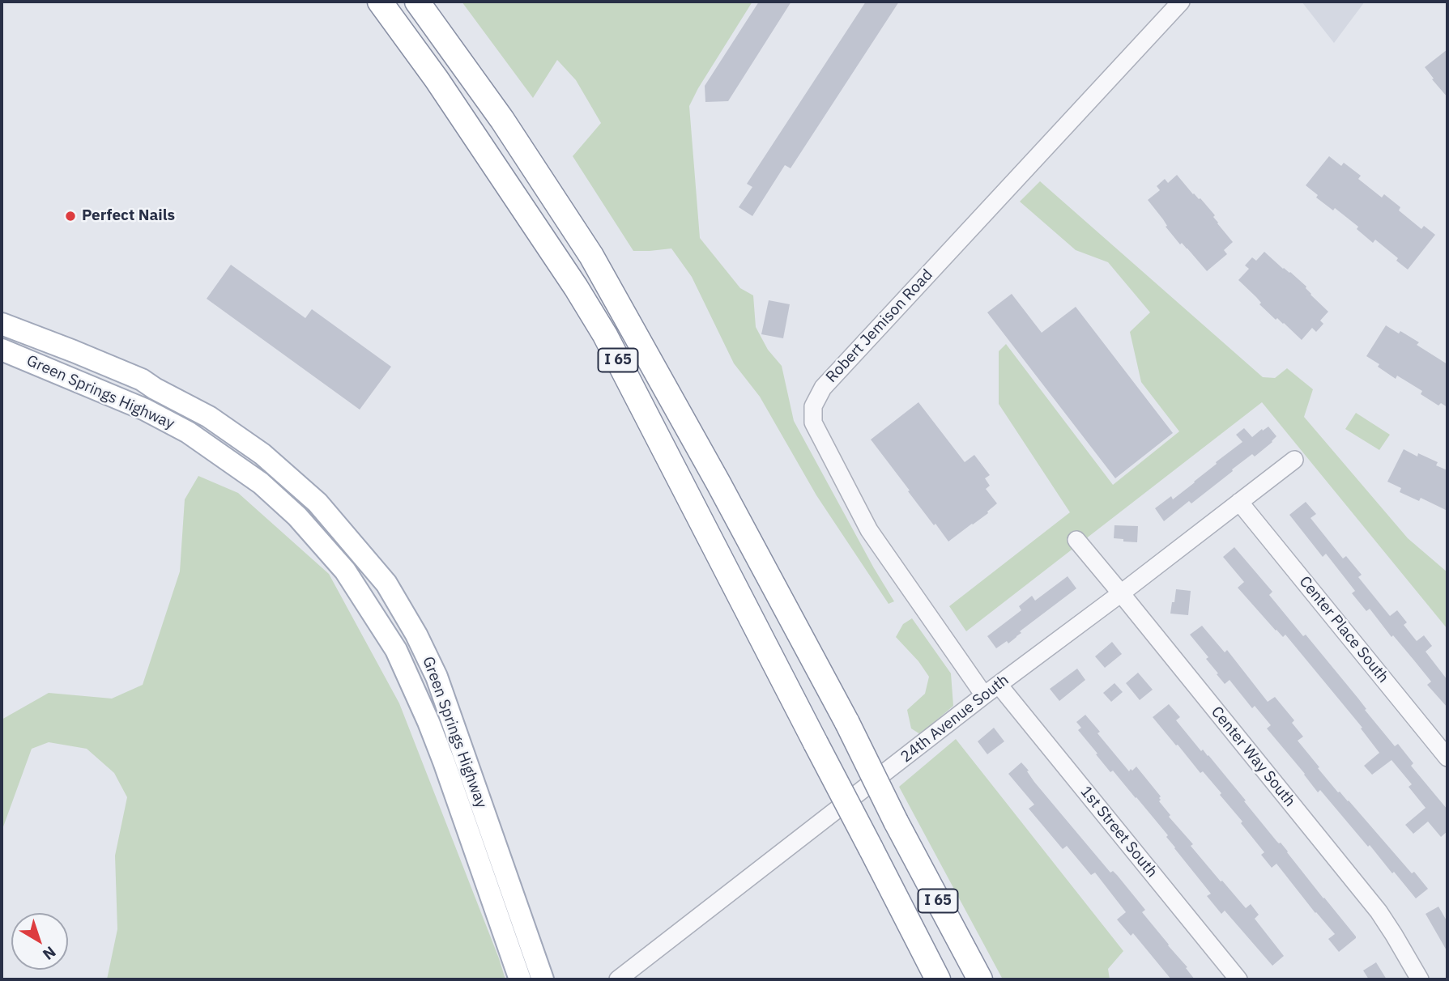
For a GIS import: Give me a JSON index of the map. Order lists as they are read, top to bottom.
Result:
{
  "streets": {
    "highway": ["I 65"],
    "main road": ["Green Springs Highway"],
    "street": [
      "Robert Jemison Road",
      "Center Place South",
      "24th Avenue South",
      "Center Way South",
      "1st Street South"
    ]
  },
  "crossings": [
    ["Robert Jemison Road", "24th Avenue South"],
    ["Center Place South", "24th Avenue South"],
    ["24th Avenue South", "Center Way South"],
    ["24th Avenue South", "1st Street South"]
  ],
  "places": ["Perfect Nails"],
  "north": "bottom right"
}
